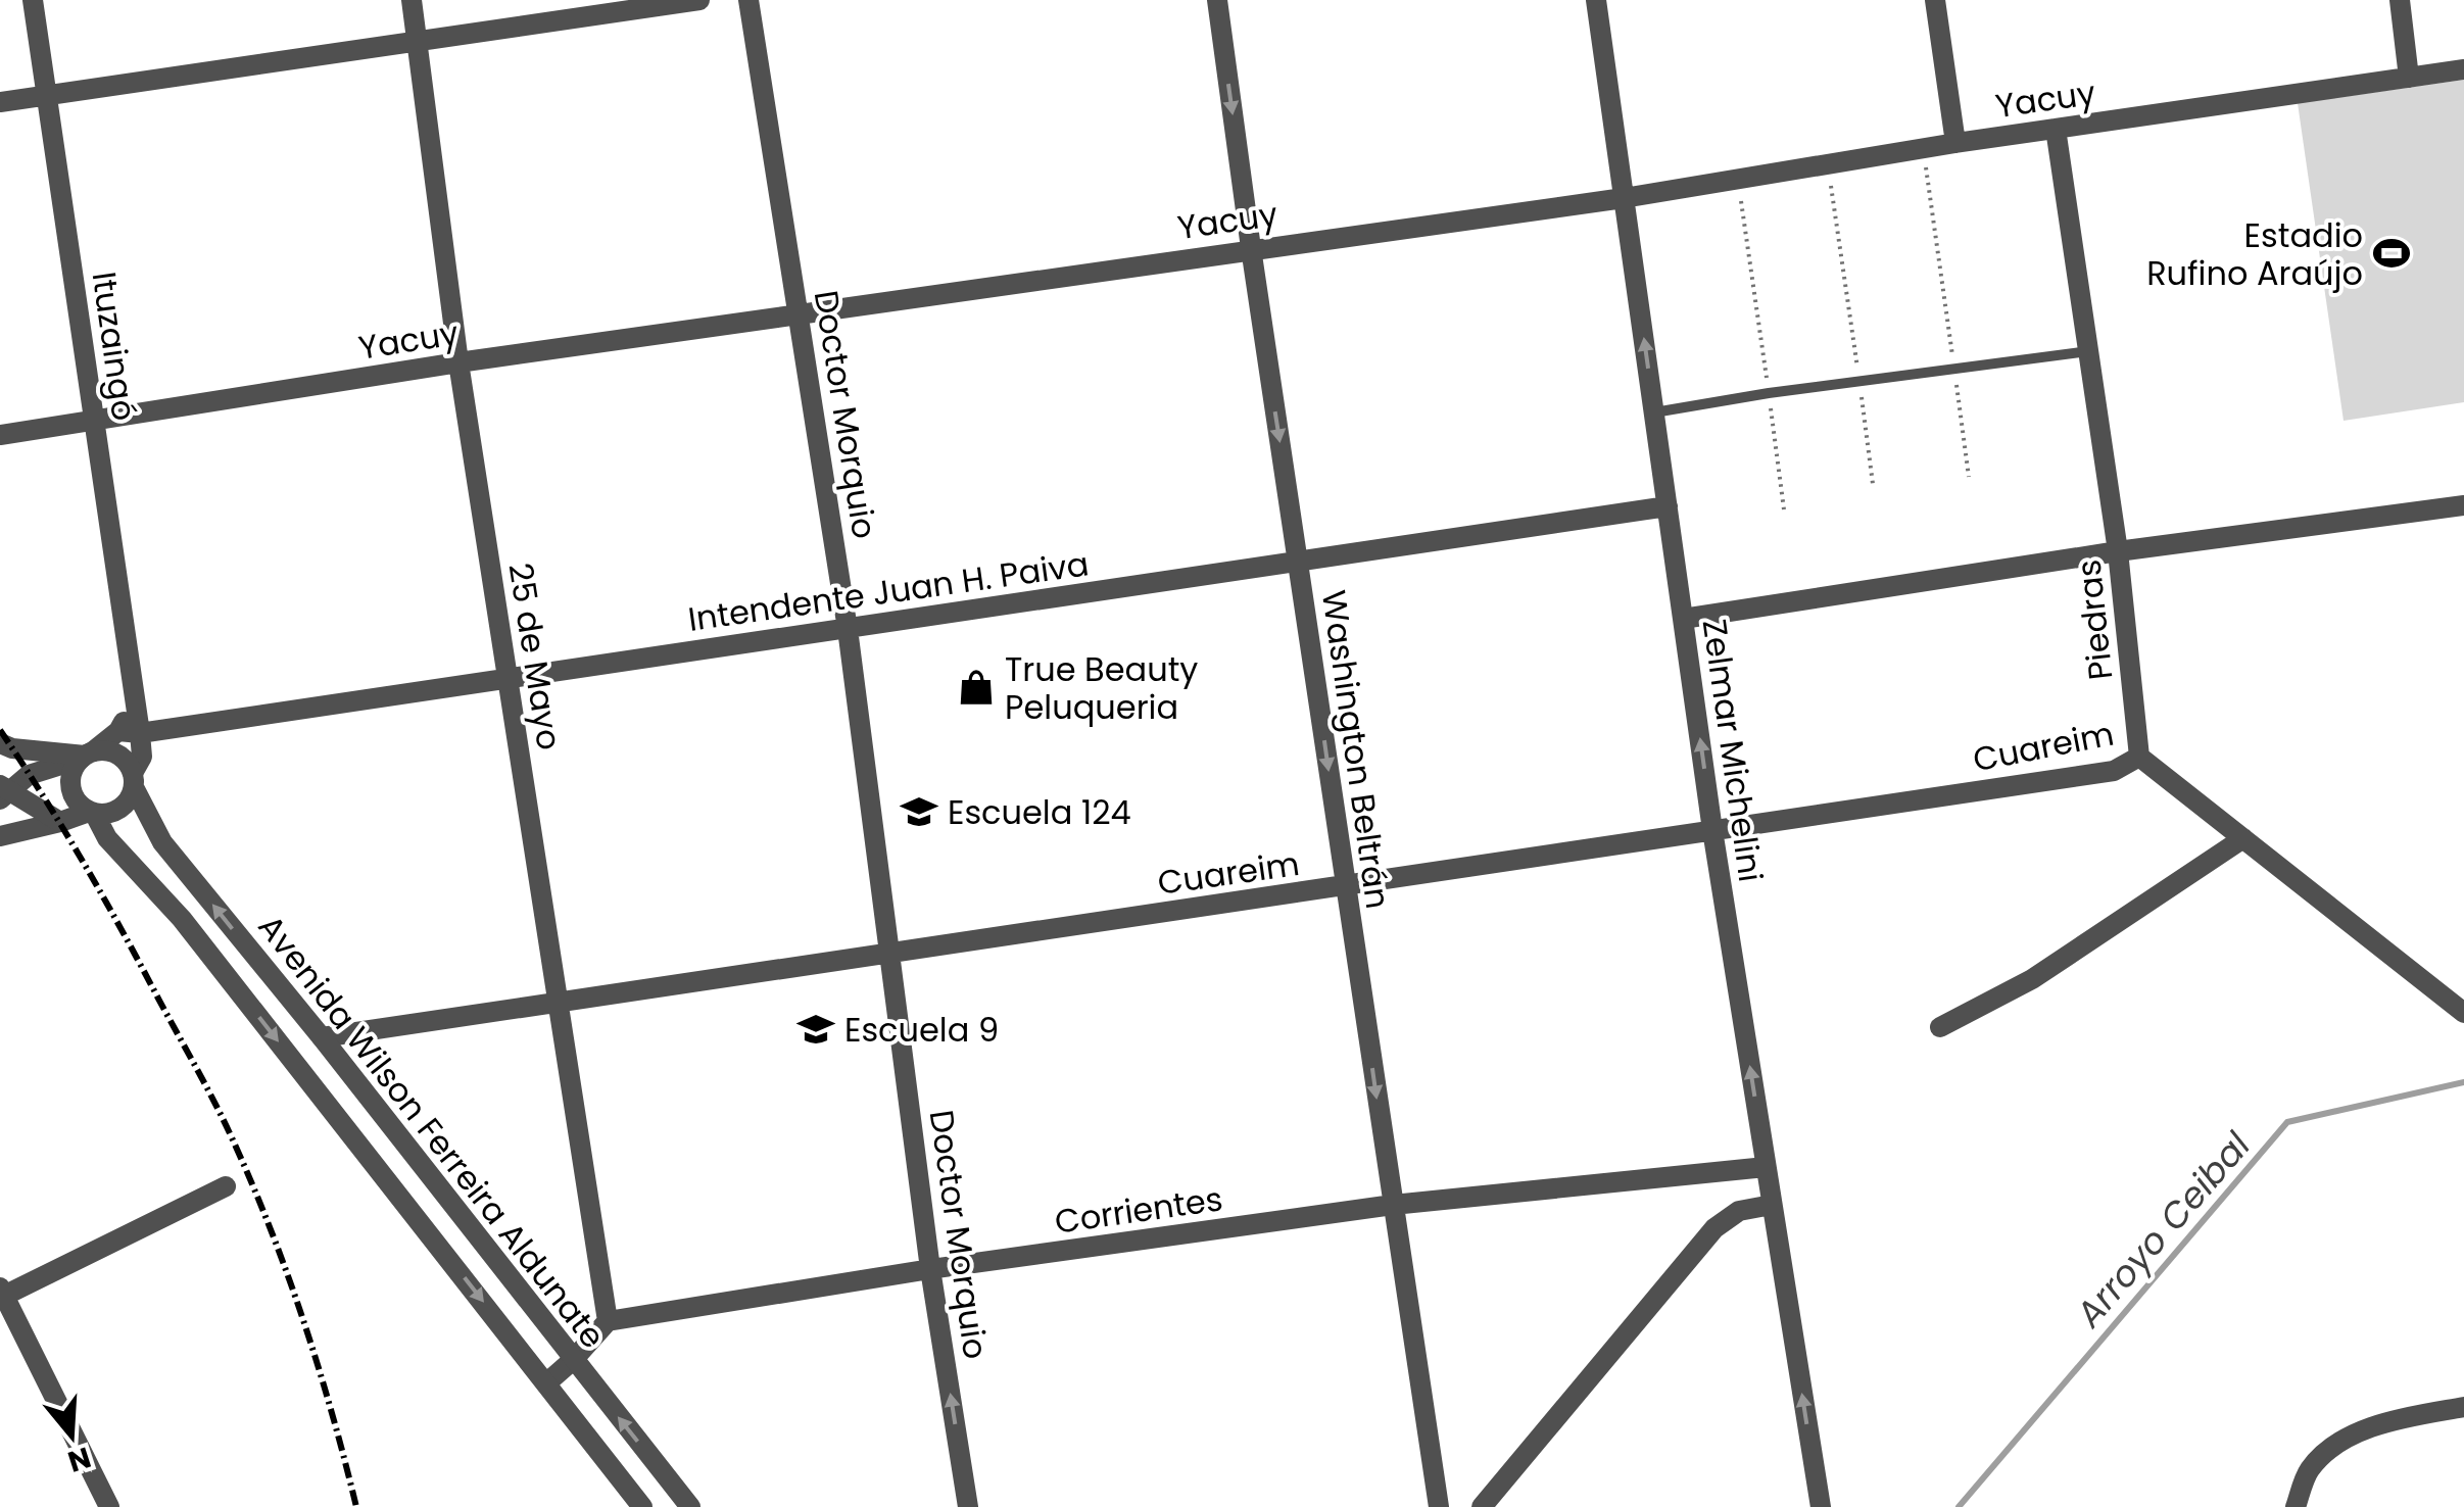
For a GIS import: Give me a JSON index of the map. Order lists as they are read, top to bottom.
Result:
{
  "streets": {
    "street": [
      "Yacuy",
      "Ituzaingó",
      "Doctor Morquio",
      "Intendente Juan H. Paiva",
      "Piedras",
      "25 de Mayo",
      "Cuareim",
      "Washington Beltrán",
      "Zelmar Michelini",
      "Avenida Wilson Ferreira Aldunate",
      "Corrientes"
    ]
  },
  "crossings": [
    ["Yacuy", "Ituzaingó"],
    ["Yacuy", "Doctor Morquio"],
    ["Yacuy", "Piedras"],
    ["Yacuy", "25 de Mayo"],
    ["Yacuy", "Washington Beltrán"],
    ["Yacuy", "Zelmar Michelini"],
    ["Ituzaingó", "Intendente Juan H. Paiva"],
    ["Ituzaingó", "Avenida Wilson Ferreira Aldunate"],
    ["Doctor Morquio", "Intendente Juan H. Paiva"],
    ["Doctor Morquio", "Cuareim"],
    ["Doctor Morquio", "Corrientes"],
    ["Intendente Juan H. Paiva", "25 de Mayo"],
    ["Intendente Juan H. Paiva", "Washington Beltrán"],
    ["Intendente Juan H. Paiva", "Zelmar Michelini"],
    ["Piedras", "Cuareim"],
    ["25 de Mayo", "Cuareim"],
    ["25 de Mayo", "Corrientes"],
    ["Cuareim", "Washington Beltrán"],
    ["Cuareim", "Zelmar Michelini"],
    ["Cuareim", "Avenida Wilson Ferreira Aldunate"],
    ["Washington Beltrán", "Corrientes"],
    ["Zelmar Michelini", "Corrientes"]
  ],
  "one_way": ["Washington Beltrán", "Zelmar Michelini"],
  "water": ["Arroyo Ceibal"],
  "places": {
    "sports": ["Estadio Rufino Araújo"],
    "shop": ["True Beauty Peluqueria"],
    "school or university": ["Escuela 124", "Escuela 9"]
  },
  "north": "bottom"
}
